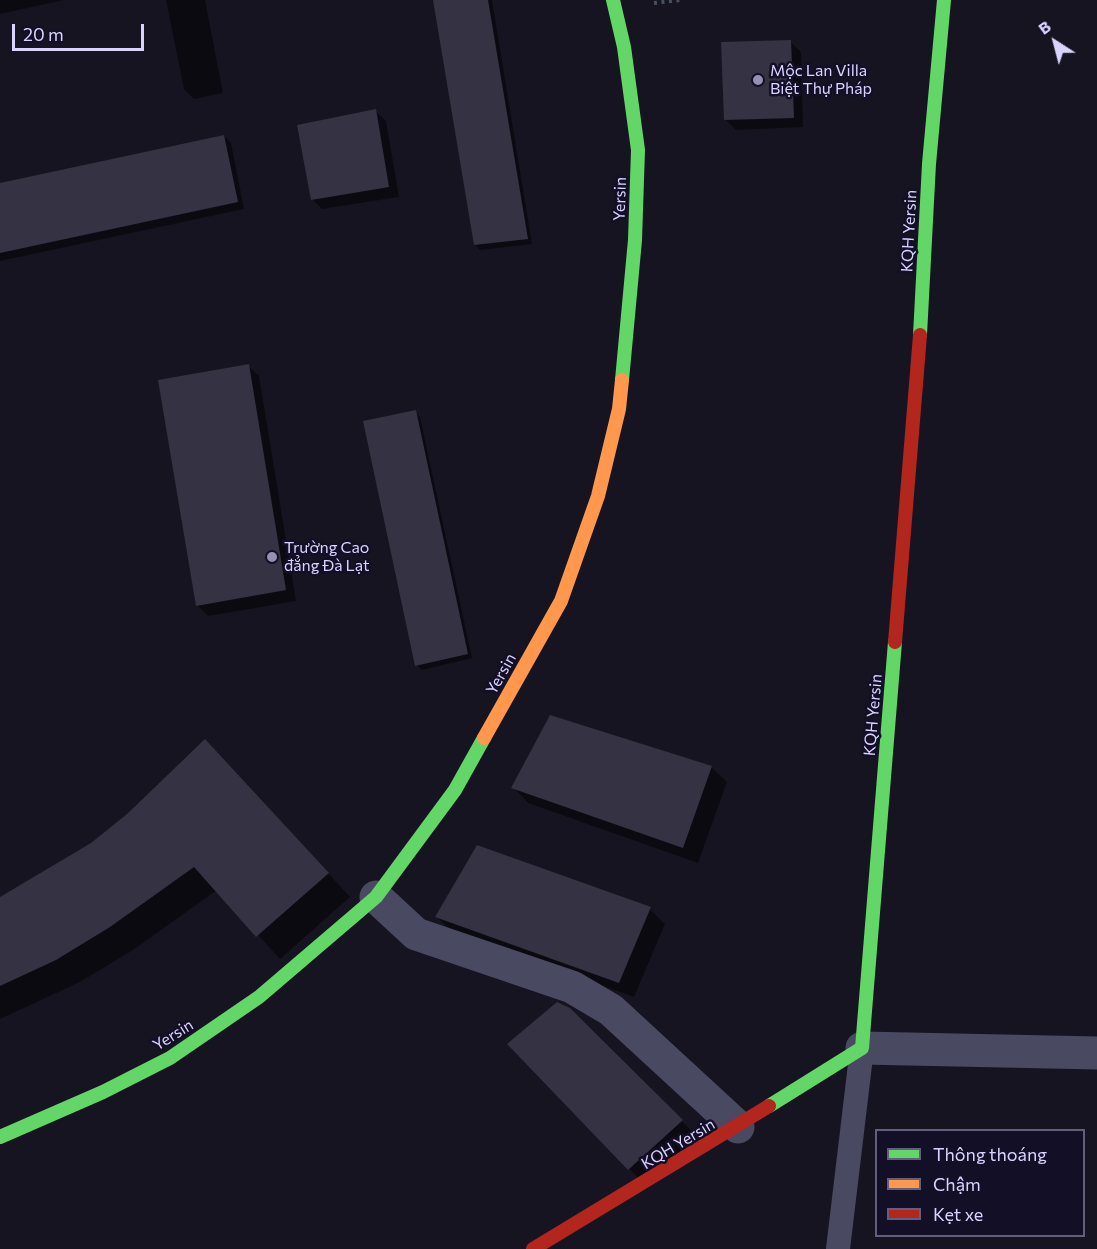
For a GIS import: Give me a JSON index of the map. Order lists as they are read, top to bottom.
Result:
{
  "streets": {
    "street": ["Yersin", "KQH Yersin"]
  },
  "places": ["Mộc Lan Villa Biệt Thự Pháp", "Trường Cao đẳng Đà Lạt"],
  "legend": ["Thông thoáng", "Chậm", "Kẹt xe"],
  "scale_bar": "20 m",
  "north": "top left"
}
